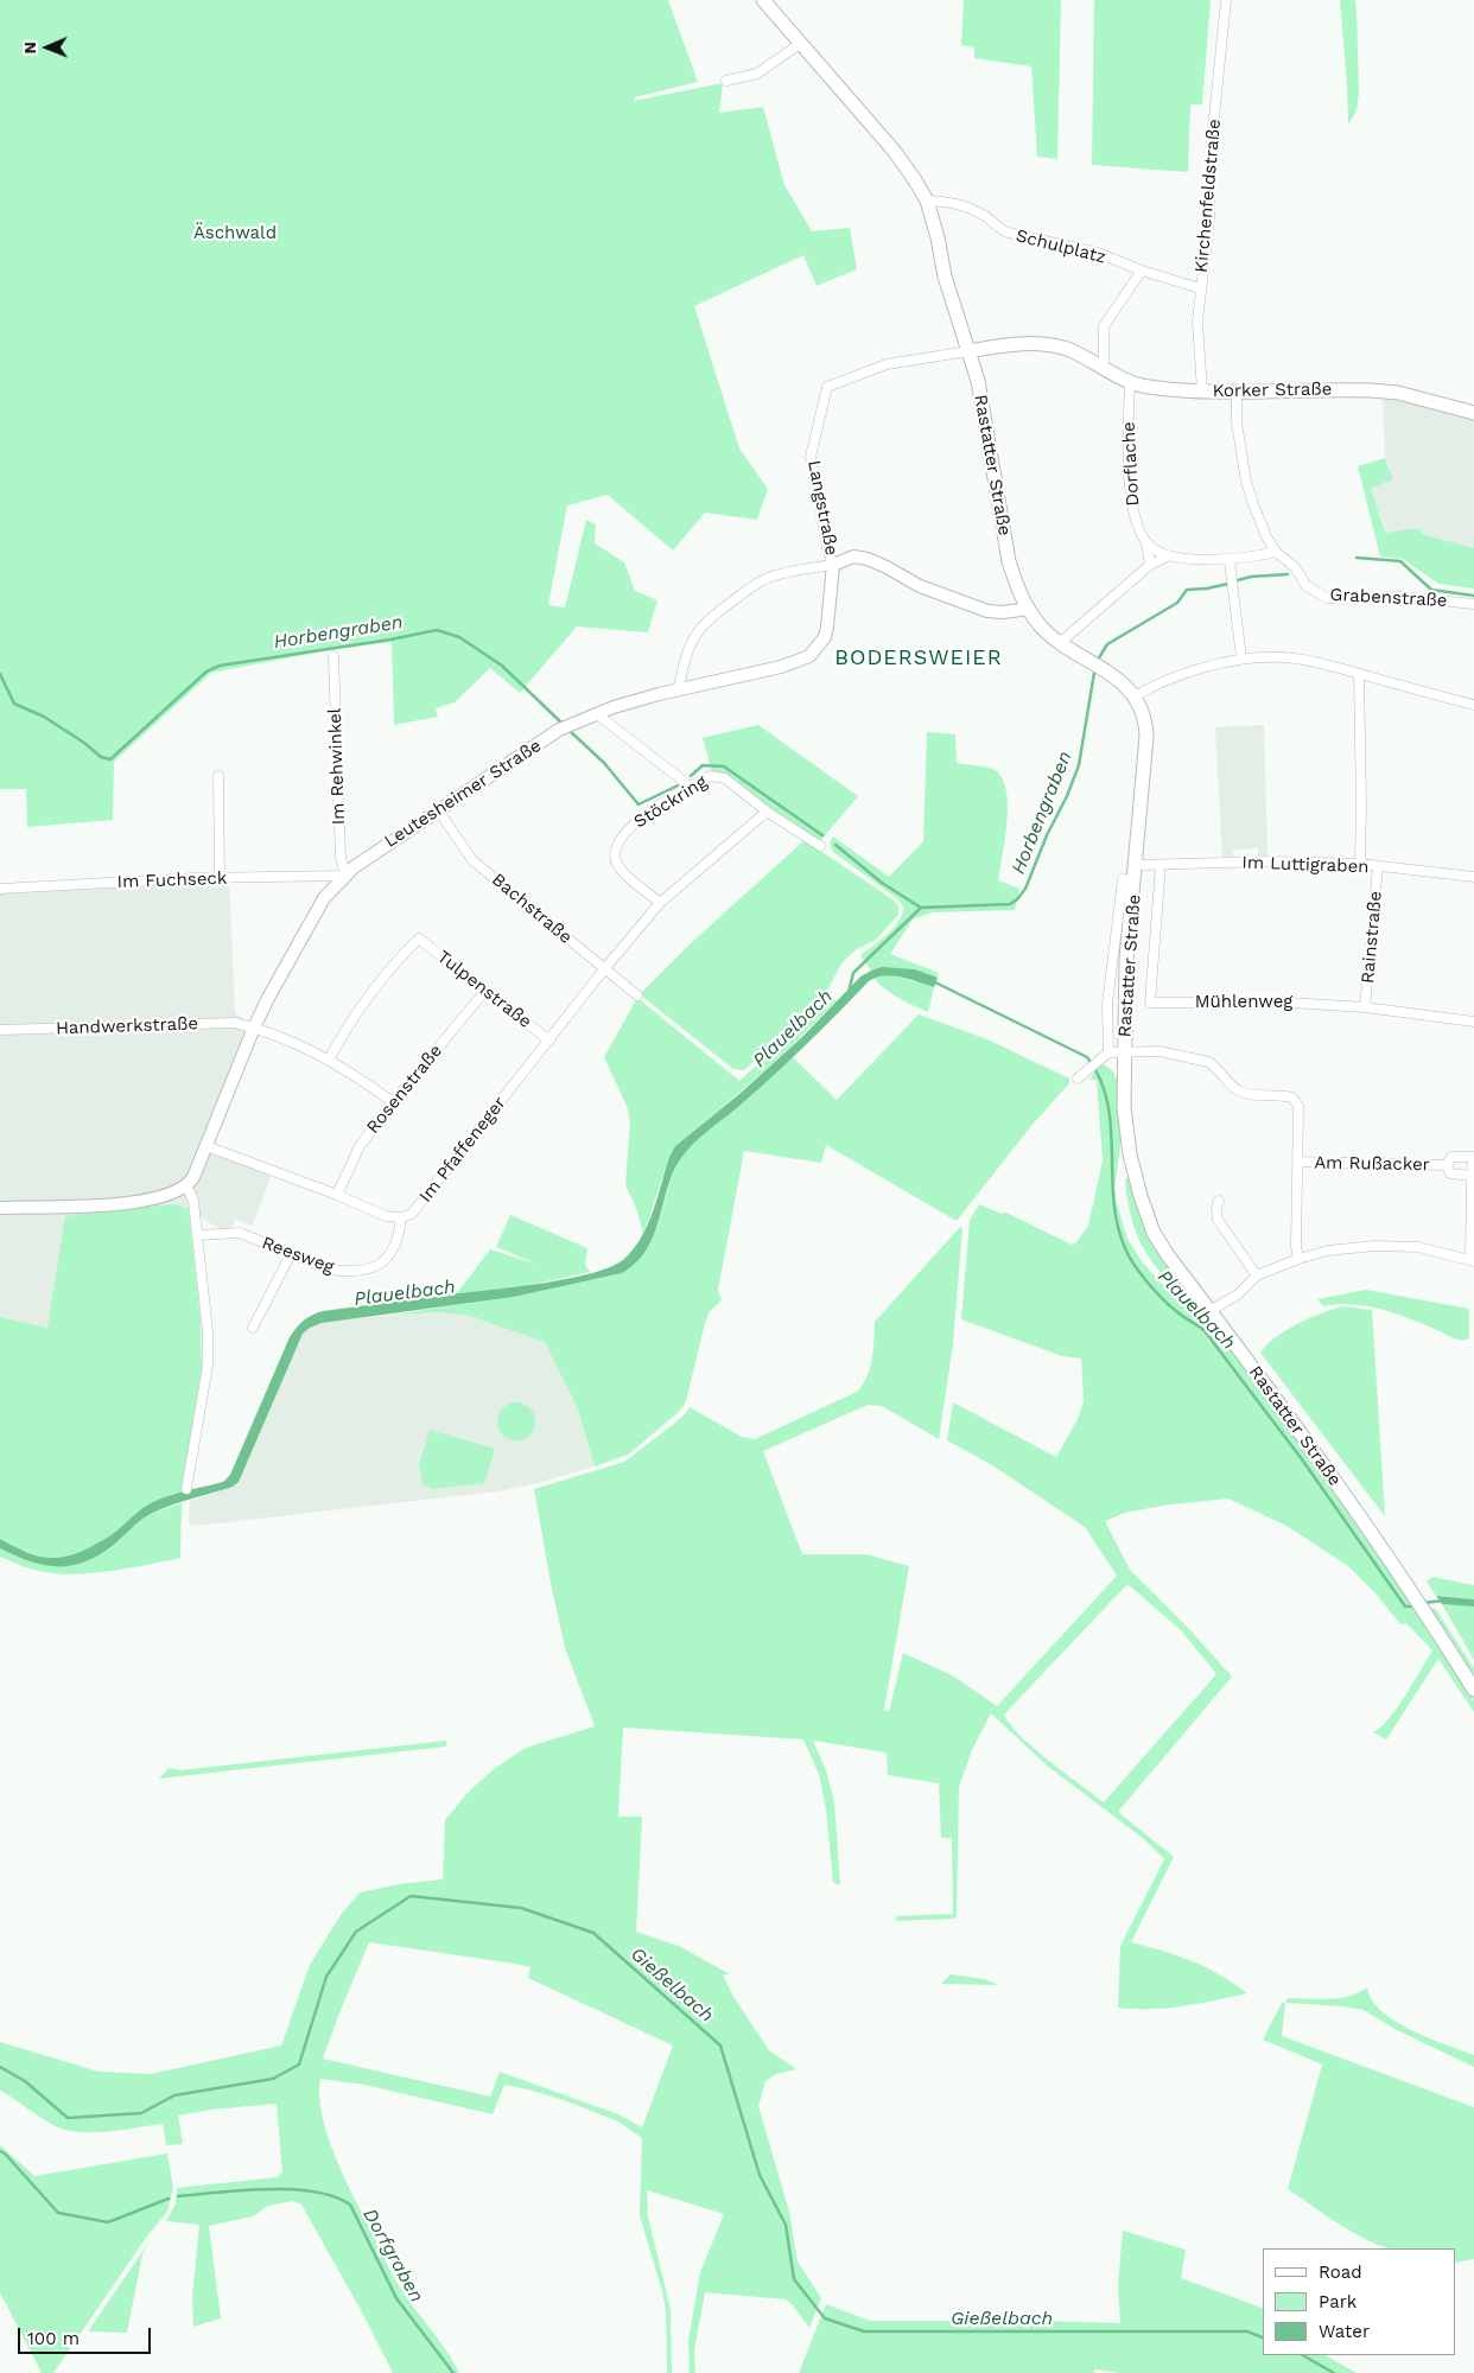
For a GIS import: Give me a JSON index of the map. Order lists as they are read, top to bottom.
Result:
{
  "streets": {
    "main road": ["Korker Straße", "Rastatter Straße"],
    "street": [
      "Kirchenfeldstraße",
      "Schulplatz",
      "Dorflache",
      "Langstraße",
      "Grabenstraße",
      "Im Rehwinkel",
      "Leutesheimer Straße",
      "Stöckring",
      "Im Luttigraben",
      "Im Fuchseck",
      "Bachstraße",
      "Rainstraße",
      "Tulpenstraße",
      "Mühlenweg",
      "Handwerkstraße",
      "Rosenstraße",
      "Im Pfaffeneger",
      "Am Rußacker",
      "Reesweg"
    ]
  },
  "crossings": [
    ["Kirchenfeldstraße", "Schulplatz"],
    ["Kirchenfeldstraße", "Korker Straße"],
    ["Schulplatz", "Rastatter Straße"],
    ["Korker Straße", "Dorflache"],
    ["Korker Straße", "Rastatter Straße"],
    ["Korker Straße", "Langstraße"],
    ["Korker Straße", "Grabenstraße"],
    ["Rastatter Straße", "Langstraße"],
    ["Rastatter Straße", "Im Luttigraben"],
    ["Rastatter Straße", "Am Rußacker"],
    ["Langstraße", "Leutesheimer Straße"],
    ["Im Rehwinkel", "Leutesheimer Straße"],
    ["Im Rehwinkel", "Im Fuchseck"],
    ["Leutesheimer Straße", "Im Fuchseck"],
    ["Leutesheimer Straße", "Bachstraße"],
    ["Leutesheimer Straße", "Handwerkstraße"],
    ["Im Luttigraben", "Rainstraße"],
    ["Im Luttigraben", "Mühlenweg"],
    ["Bachstraße", "Im Pfaffeneger"],
    ["Rainstraße", "Mühlenweg"],
    ["Tulpenstraße", "Handwerkstraße"],
    ["Tulpenstraße", "Rosenstraße"],
    ["Tulpenstraße", "Im Pfaffeneger"],
    ["Handwerkstraße", "Rosenstraße"],
    ["Im Pfaffeneger", "Reesweg"]
  ],
  "districts": ["BODERSWEIER"],
  "water": [
    "Horbengraben",
    "Plauelbach",
    "Gießelbach",
    "Dorfgraben"
  ],
  "parks": ["Äschwald"],
  "legend": ["Road", "Park", "Water"],
  "scale_bar": "100 m",
  "north": "left"
}
